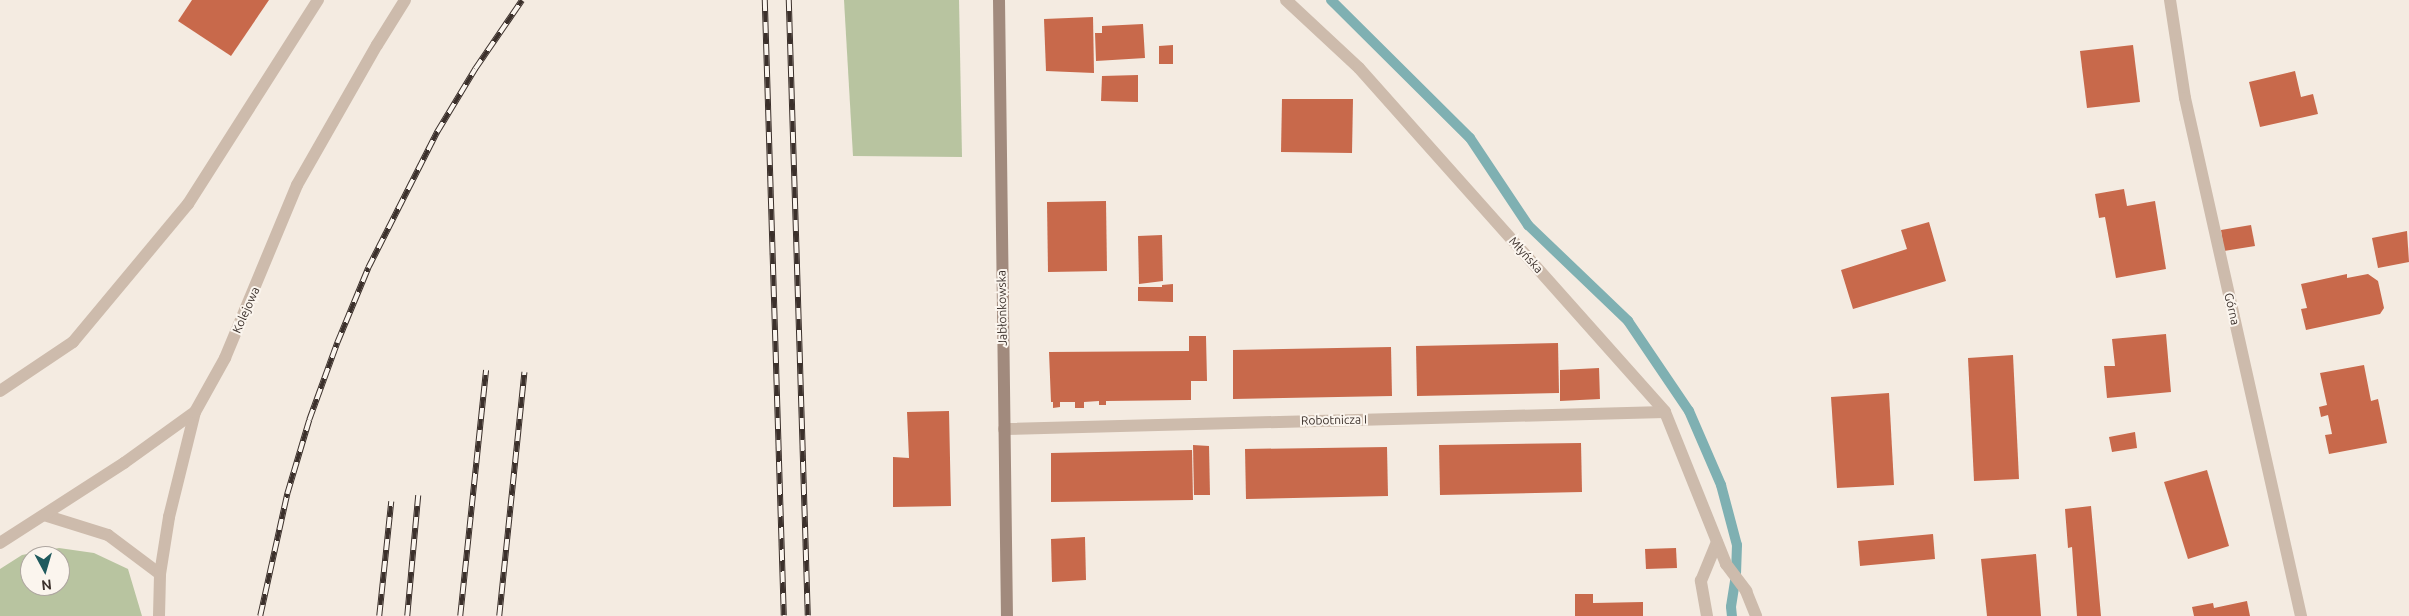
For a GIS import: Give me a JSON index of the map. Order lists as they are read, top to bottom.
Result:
{
  "streets": {
    "main road": ["Jabłonkowska"],
    "street": [
      "Młyńska",
      "Górna",
      "Kolejowa",
      "Robotnicza I"
    ]
  },
  "crossings": [
    ["Młyńska", "Robotnicza I"],
    ["Jabłonkowska", "Robotnicza I"]
  ],
  "north": "bottom"
}
